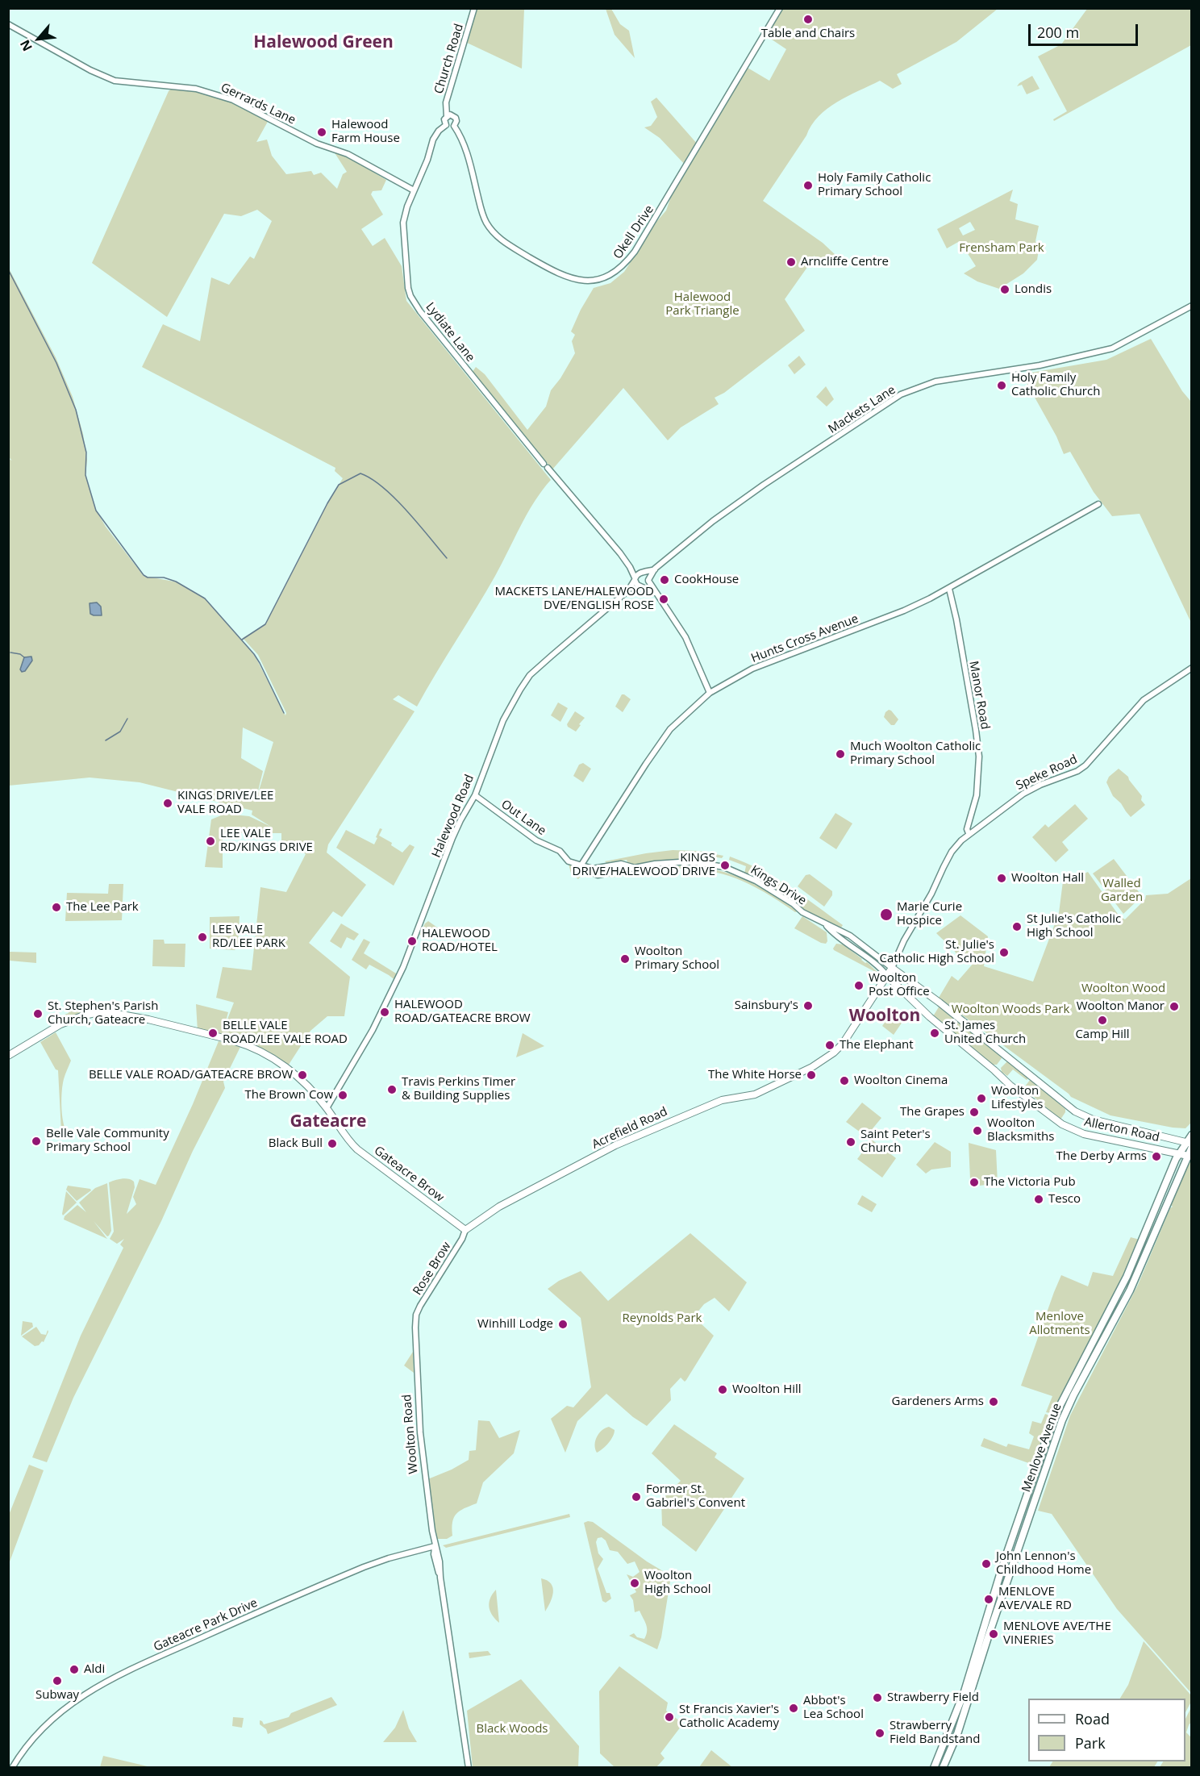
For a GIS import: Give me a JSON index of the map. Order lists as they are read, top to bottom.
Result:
{
  "streets": {
    "highway": ["Menlove Avenue"],
    "main road": ["Acrefield Road", "Allerton Road", "Gateacre Brow"],
    "street": [
      "Church Road",
      "Gerrards Lane",
      "Okell Drive",
      "Lydiate Lane",
      "Mackets Lane",
      "Hunts Cross Avenue",
      "Manor Road",
      "Speke Road",
      "Halewood Road",
      "Out Lane",
      "Kings Drive",
      "Rose Brow",
      "Woolton Road",
      "Gateacre Park Drive"
    ]
  },
  "crossings": [
    ["Church Road", "Okell Drive"],
    ["Gerrards Lane", "Lydiate Lane"],
    ["Lydiate Lane", "Mackets Lane"],
    ["Lydiate Lane", "Halewood Road"],
    ["Mackets Lane", "Halewood Road"],
    ["Hunts Cross Avenue", "Manor Road"],
    ["Hunts Cross Avenue", "Out Lane"],
    ["Hunts Cross Avenue", "Kings Drive"],
    ["Manor Road", "Speke Road"],
    ["Speke Road", "Kings Drive"],
    ["Speke Road", "Acrefield Road"],
    ["Speke Road", "Allerton Road"],
    ["Halewood Road", "Out Lane"],
    ["Halewood Road", "Gateacre Brow"],
    ["Out Lane", "Kings Drive"],
    ["Kings Drive", "Acrefield Road"],
    ["Kings Drive", "Allerton Road"],
    ["Acrefield Road", "Allerton Road"],
    ["Acrefield Road", "Gateacre Brow"],
    ["Acrefield Road", "Rose Brow"],
    ["Allerton Road", "Menlove Avenue"],
    ["Gateacre Brow", "Rose Brow"],
    ["Rose Brow", "Woolton Road"],
    ["Woolton Road", "Gateacre Park Drive"]
  ],
  "districts": ["Halewood Green", "Woolton", "Gateacre"],
  "parks": [
    "Frensham Park",
    "Halewood Park Triangle",
    "Walled Garden",
    "Woolton Wood",
    "Woolton Woods Park",
    "Menlove Allotments",
    "Reynolds Park",
    "Black Woods"
  ],
  "places": [
    "Table and Chairs",
    "Halewood Farm House",
    "Holy Family Catholic Primary School",
    "Arncliffe Centre",
    "Londis",
    "Holy Family Catholic Church",
    "CookHouse",
    "MACKETS LANE/HALEWOOD DVE/ENGLISH ROSE",
    "Much Woolton Catholic Primary School",
    "KINGS DRIVE/LEE VALE ROAD",
    "LEE VALE RD/KINGS DRIVE",
    "KINGS DRIVE/HALEWOOD DRIVE",
    "Woolton Hall",
    "The Lee Park",
    "Marie Curie Hospice",
    "St Julie's Catholic High School",
    "LEE VALE RD/LEE PARK",
    "HALEWOOD ROAD/HOTEL",
    "St. Julie's Catholic High School",
    "Woolton Primary School",
    "Woolton Post Office",
    "Sainsbury's",
    "Woolton Manor",
    "HALEWOOD ROAD/GATEACRE BROW",
    "St. Stephen's Parish Church, Gateacre",
    "Camp Hill",
    "BELLE VALE ROAD/LEE VALE ROAD",
    "St. James United Church",
    "The Elephant",
    "BELLE VALE ROAD/GATEACRE BROW",
    "The White Horse",
    "Woolton Cinema",
    "Travis Perkins Timer & Building Supplies",
    "The Brown Cow",
    "Woolton Lifestyles",
    "The Grapes",
    "Woolton Blacksmiths",
    "Belle Vale Community Primary School",
    "Saint Peter's Church",
    "Black Bull",
    "The Derby Arms",
    "The Victoria Pub",
    "Tesco",
    "Winhill Lodge",
    "Woolton Hill",
    "Gardeners Arms",
    "Former St. Gabriel's Convent",
    "John Lennon's Childhood Home",
    "Woolton High School",
    "MENLOVE AVE/VALE RD",
    "MENLOVE AVE/THE VINERIES",
    "Aldi",
    "Subway",
    "Strawberry Field",
    "Abbot's Lea School",
    "St Francis Xavier's Catholic Academy",
    "Strawberry Field Bandstand"
  ],
  "legend": ["Road", "Park"],
  "scale_bar": "200 m",
  "north": "bottom left"
}
